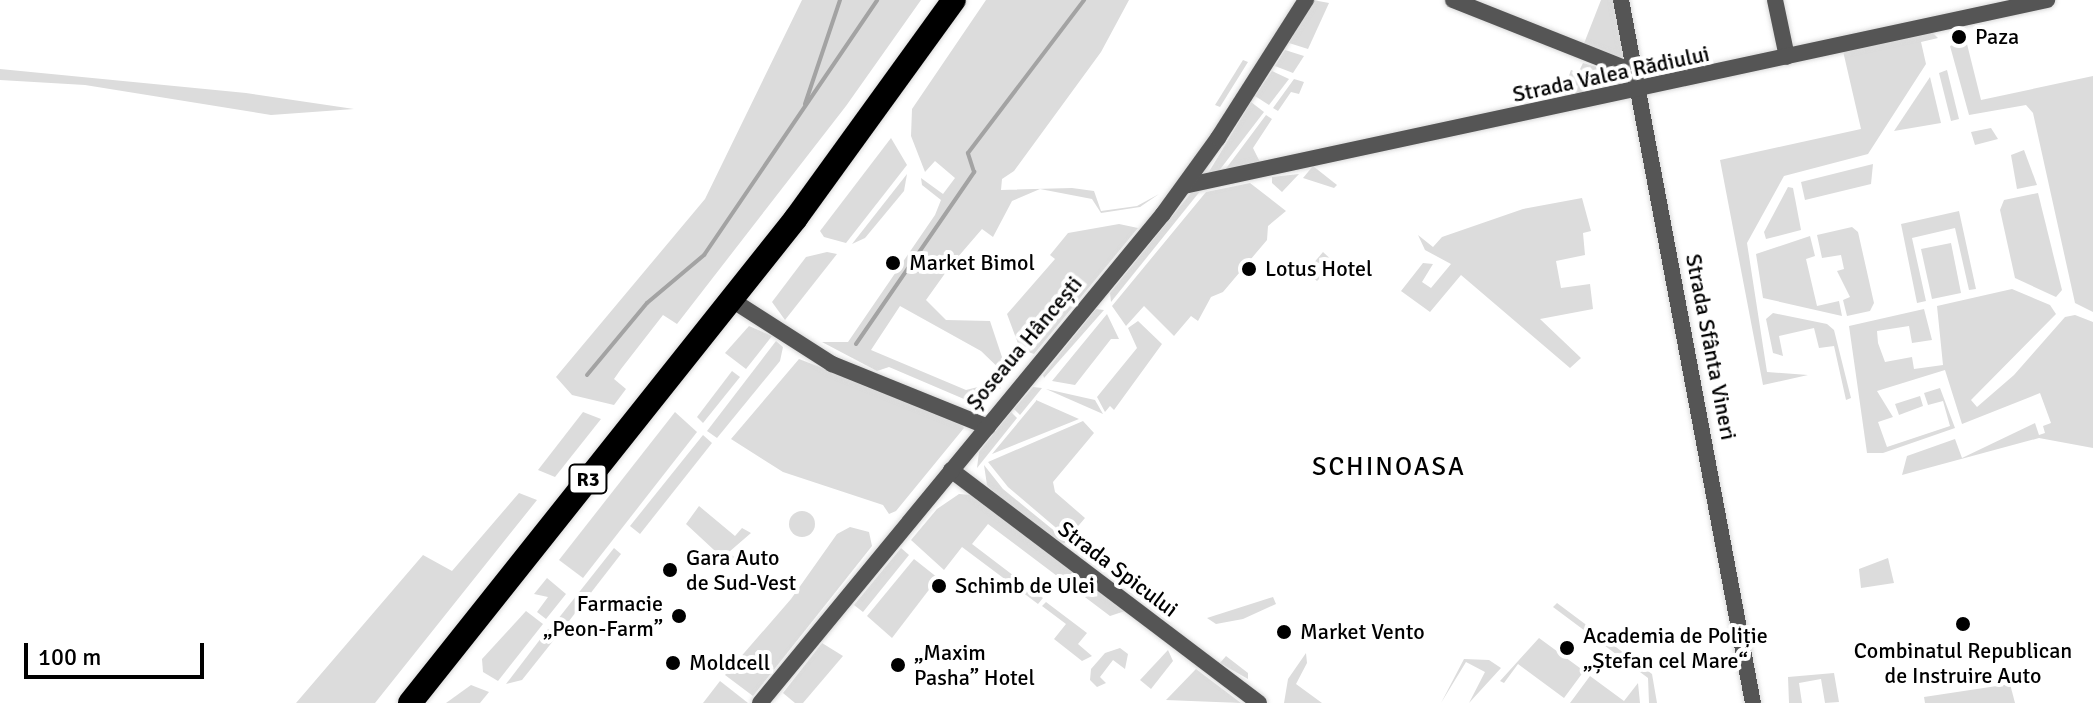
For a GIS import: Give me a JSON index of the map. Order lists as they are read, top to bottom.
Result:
{
  "streets": {
    "highway": ["R3"],
    "street": [
      "Strada Valea Rădiului",
      "Șoseaua Hâncești",
      "Strada Sfânta Vineri",
      "Strada Spicului"
    ]
  },
  "crossings": [
    ["Strada Valea Rădiului", "Șoseaua Hâncești"],
    ["Strada Valea Rădiului", "Strada Sfânta Vineri"],
    ["Șoseaua Hâncești", "Strada Spicului"]
  ],
  "districts": ["SCHINOASA"],
  "places": [
    "Paza",
    "Market Bimol",
    "Lotus Hotel",
    "Gara Auto de Sud-Vest",
    "Schimb de Ulei",
    "Farmacie „Peon-Farm”",
    "Combinatul Republican de Instruire Auto",
    "Market Vento",
    "Academia de Poliție „Ștefan cel Mare“",
    "Moldcell",
    "„Maxim Pasha” Hotel"
  ],
  "scale_bar": "100 m"
}
